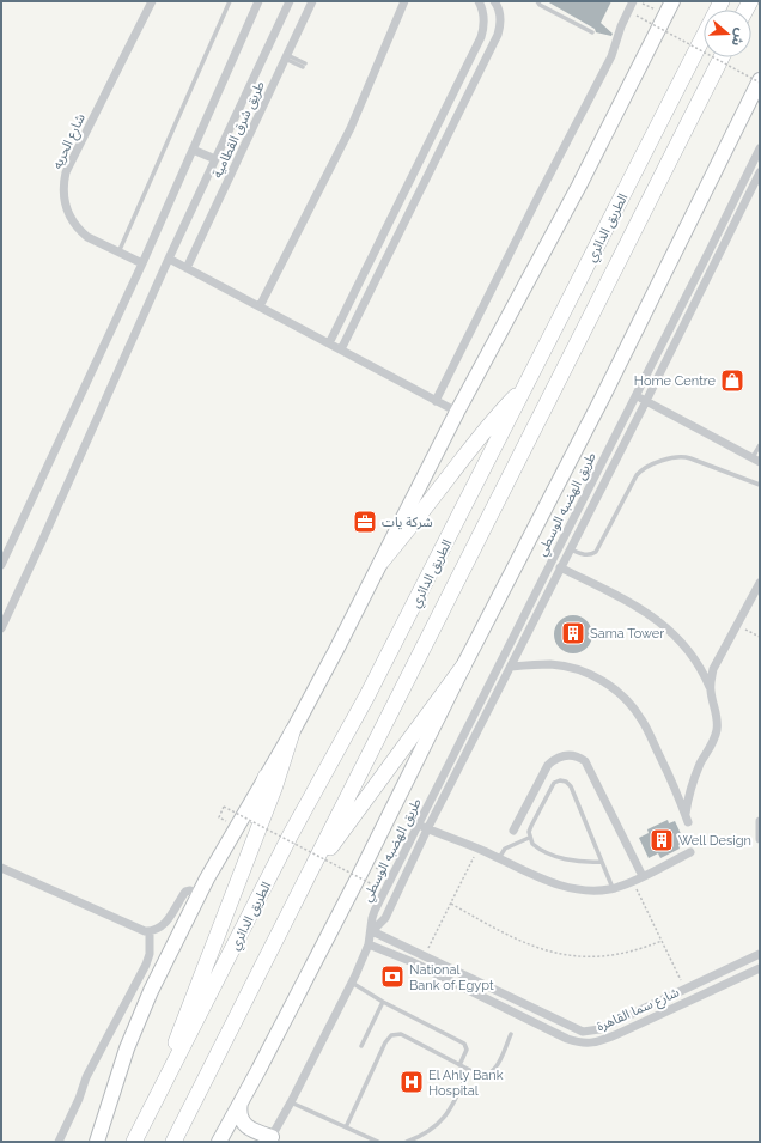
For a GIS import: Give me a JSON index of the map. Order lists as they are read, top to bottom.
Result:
{
  "streets": {
    "highway": ["الطريق الدائري"],
    "street": [
      "طريق شرق القطامية",
      "شارع الحريه",
      "طريق الهضبه الوسطي",
      "شارع سما القاهرة"
    ]
  },
  "crossings": [
    ["طريق الهضبه الوسطي", "شارع سما القاهرة"]
  ],
  "places": {
    "shop": ["Home Centre"],
    "office": ["شركة يات"],
    "building": ["Sama Tower", "Well Design"],
    "bank": ["National Bank of Egypt"],
    "hospital": ["El Ahly Bank Hospital"]
  },
  "north": "right"
}
